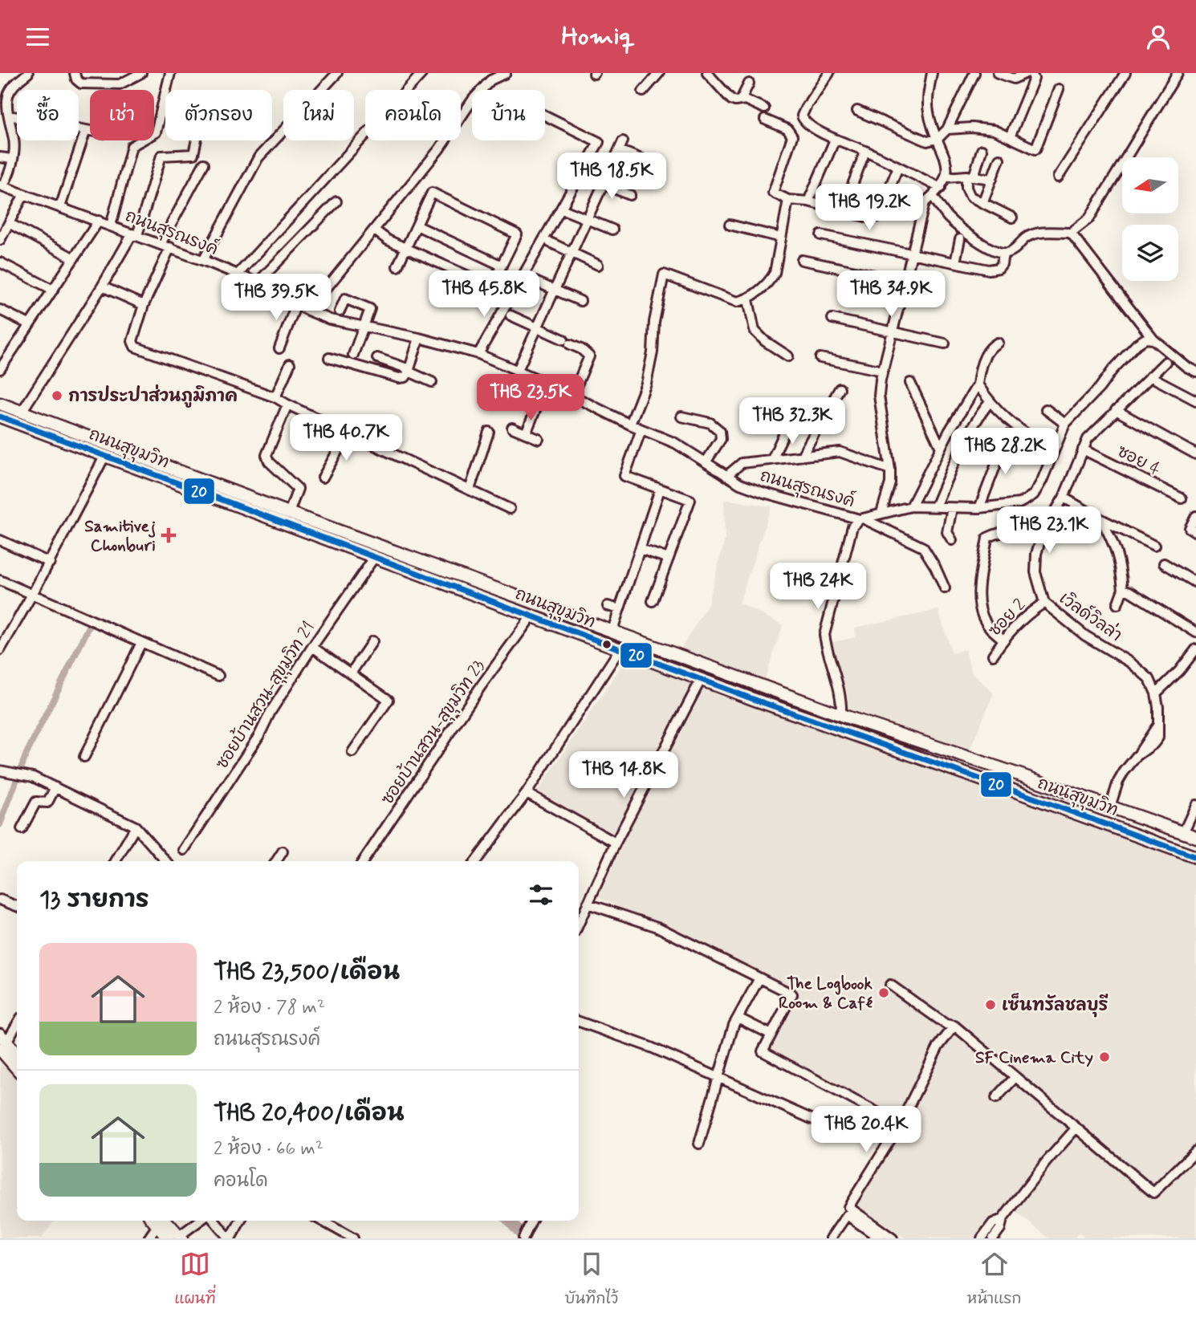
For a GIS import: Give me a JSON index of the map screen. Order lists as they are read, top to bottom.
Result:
{
  "streets": {
    "main road": ["ถนนสุขุมวิท"],
    "street": [
      "ถนนสุรณรงค์",
      "ซอย 4",
      "เวิลด์วิลล่า",
      "ซอย 2",
      "ซอยบ้านสวน-สุขุมวิท 21",
      "ซอยบ้านสวน-สุขุมวิท 23"
    ]
  },
  "crossings": [
    ["ถนนสุขุมวิท", "ซอยบ้านสวน-สุขุมวิท 21"],
    ["ถนนสุขุมวิท", "ซอยบ้านสวน-สุขุมวิท 23"],
    ["ซอย 4", "เวิลด์วิลล่า"],
    ["เวิลด์วิลล่า", "ซอย 2"]
  ],
  "places": {
    "other": [
      "การประปาส่วนภูมิภาค",
      "The Logbook Room & Café",
      "เซ็นทรัลชลบุรี",
      "SF Cinema City"
    ],
    "health": ["Samitivej Chonburi"]
  },
  "lines": ["transit line 20"],
  "north": "left",
  "page": {
    "header": "Homiq",
    "chip": [
      "ซื้อ",
      "เช่า",
      "ตัวกรอง",
      "ใหม่",
      "คอนโด",
      "บ้าน"
    ],
    "price": [
      "THB 18.5K",
      "THB 19.2K",
      "THB 45.8K",
      "THB 34.9K",
      "THB 39.5K",
      "THB 23.5K",
      "THB 32.3K",
      "THB 40.7K",
      "THB 28.2K",
      "THB 23.1K",
      "THB 24K",
      "THB 14.8K",
      "THB 20.4K"
    ],
    "heading": "13 รายการ",
    "list": [
      {
        "name": "THB 23,500/เดือน",
        "note": "2 ห้อง · 78 m² · ถนนสุรณรงค์"
      },
      {
        "name": "THB 20,400/เดือน",
        "note": "2 ห้อง · 66 m² · คอนโด"
      }
    ],
    "tabs": ["แผนที่", "บันทึกไว้", "หน้าแรก"]
  }
}
